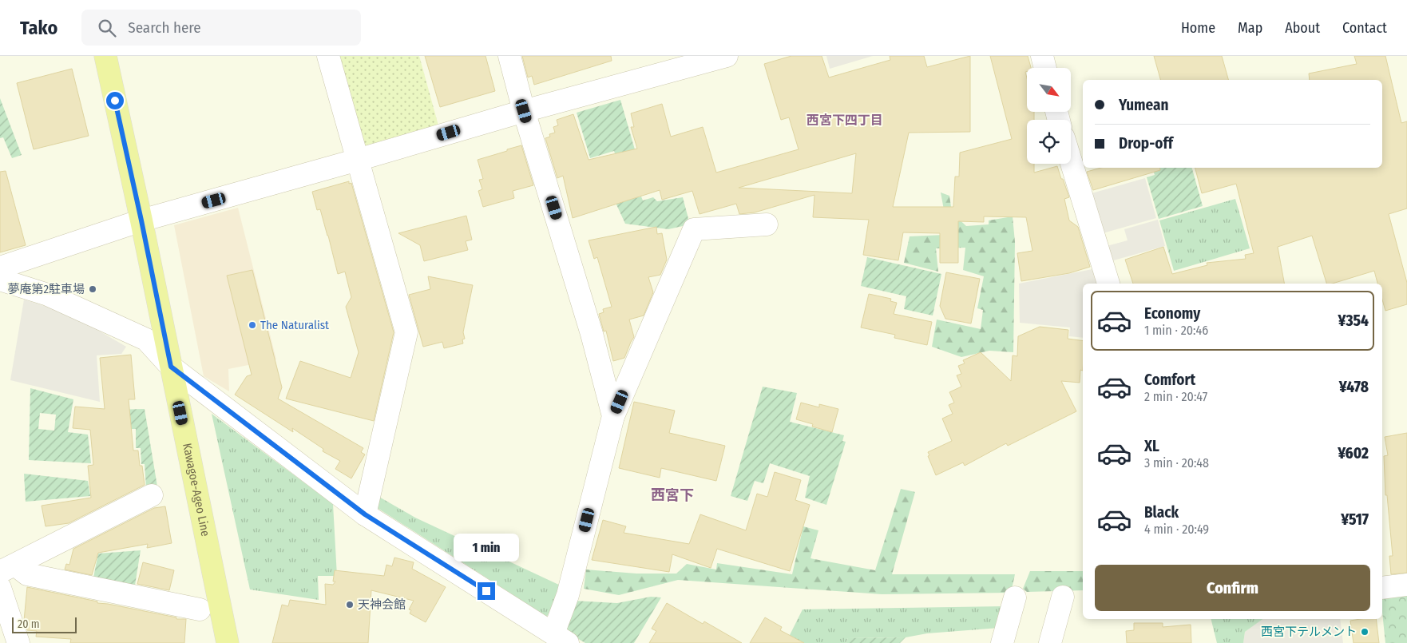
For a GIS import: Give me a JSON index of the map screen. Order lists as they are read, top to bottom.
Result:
{
  "streets": {
    "main road": ["Kawagoe-Ageo Line"]
  },
  "districts": ["西宮下四丁目", "西宮下"],
  "places": [
    "夢庵第2駐車場",
    "The Naturalist",
    "天神会館",
    "西宮下テルメント"
  ],
  "scale_bar": "20 m",
  "north": "bottom right",
  "page": {
    "header": "Tako",
    "search": "Search here",
    "nav": [
      "Home",
      "Map",
      "About",
      "Contact"
    ],
    "banner": ["Yumean", "Drop-off"],
    "list": [
      {
        "name": "Economy",
        "note": "1 min · 20:46",
        "value": "¥354"
      },
      {
        "name": "Comfort",
        "note": "2 min · 20:47",
        "value": "¥478"
      },
      {
        "name": "XL",
        "note": "3 min · 20:48",
        "value": "¥602"
      },
      {
        "name": "Black",
        "note": "4 min · 20:49",
        "value": "¥517"
      }
    ],
    "bubble": "1 min",
    "buttons": "Confirm",
    "scale": "20 m"
  }
}
